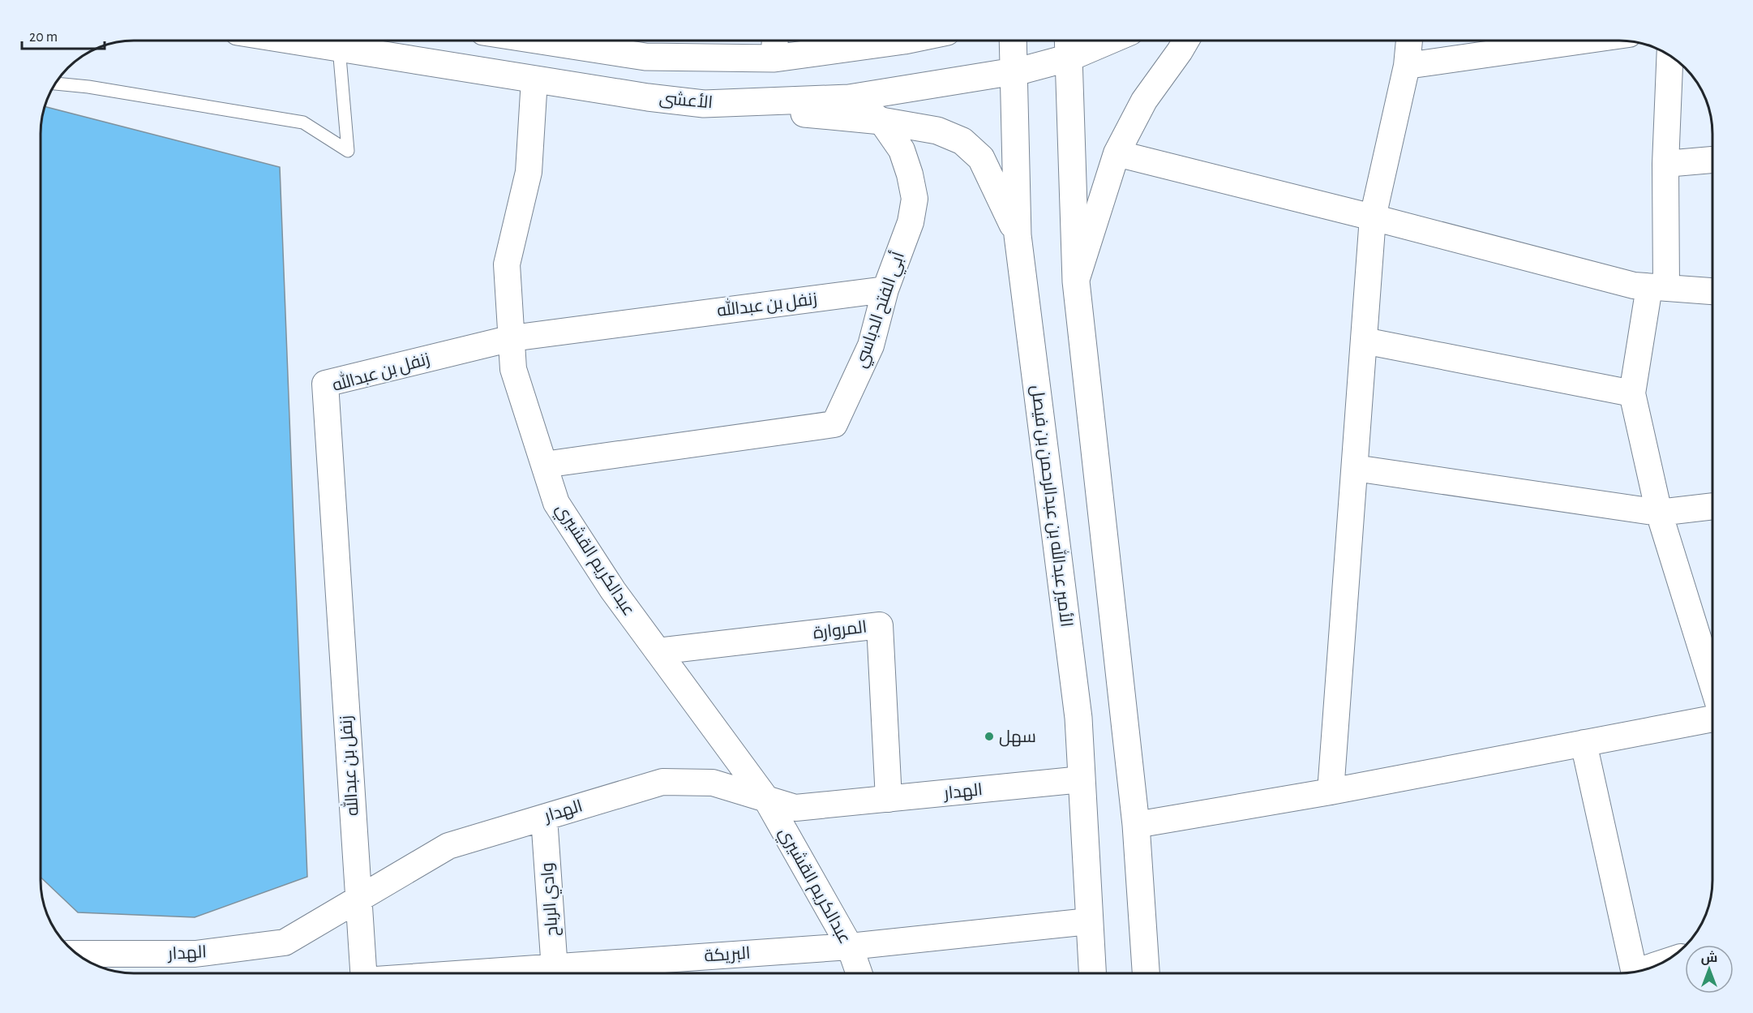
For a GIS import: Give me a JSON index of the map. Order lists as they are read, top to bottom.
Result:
{
  "streets": {
    "main road": ["الأعشى", "الأمير عبدالله بن عبدالرحمن بن فيصل"],
    "street": [
      "زنفل بن عبدالله",
      "أبي الفتح الدباسي",
      "عبدالكريم القشيري",
      "المروارة",
      "الهدار",
      "وادي الرباح",
      "البريكة"
    ]
  },
  "crossings": [
    ["الأعشى", "أبي الفتح الدباسي"],
    ["الأعشى", "الأمير عبدالله بن عبدالرحمن بن فيصل"],
    ["الأعشى", "عبدالكريم القشيري"],
    ["زنفل بن عبدالله", "أبي الفتح الدباسي"],
    ["زنفل بن عبدالله", "عبدالكريم القشيري"],
    ["زنفل بن عبدالله", "الهدار"],
    ["أبي الفتح الدباسي", "عبدالكريم القشيري"],
    ["الأمير عبدالله بن عبدالرحمن بن فيصل", "الهدار"],
    ["الأمير عبدالله بن عبدالرحمن بن فيصل", "البريكة"],
    ["عبدالكريم القشيري", "المروارة"],
    ["عبدالكريم القشيري", "الهدار"],
    ["عبدالكريم القشيري", "البريكة"],
    ["المروارة", "الهدار"],
    ["الهدار", "وادي الرباح"]
  ],
  "places": ["سهل"],
  "scale_bar": "20 m",
  "north": "top"
}
